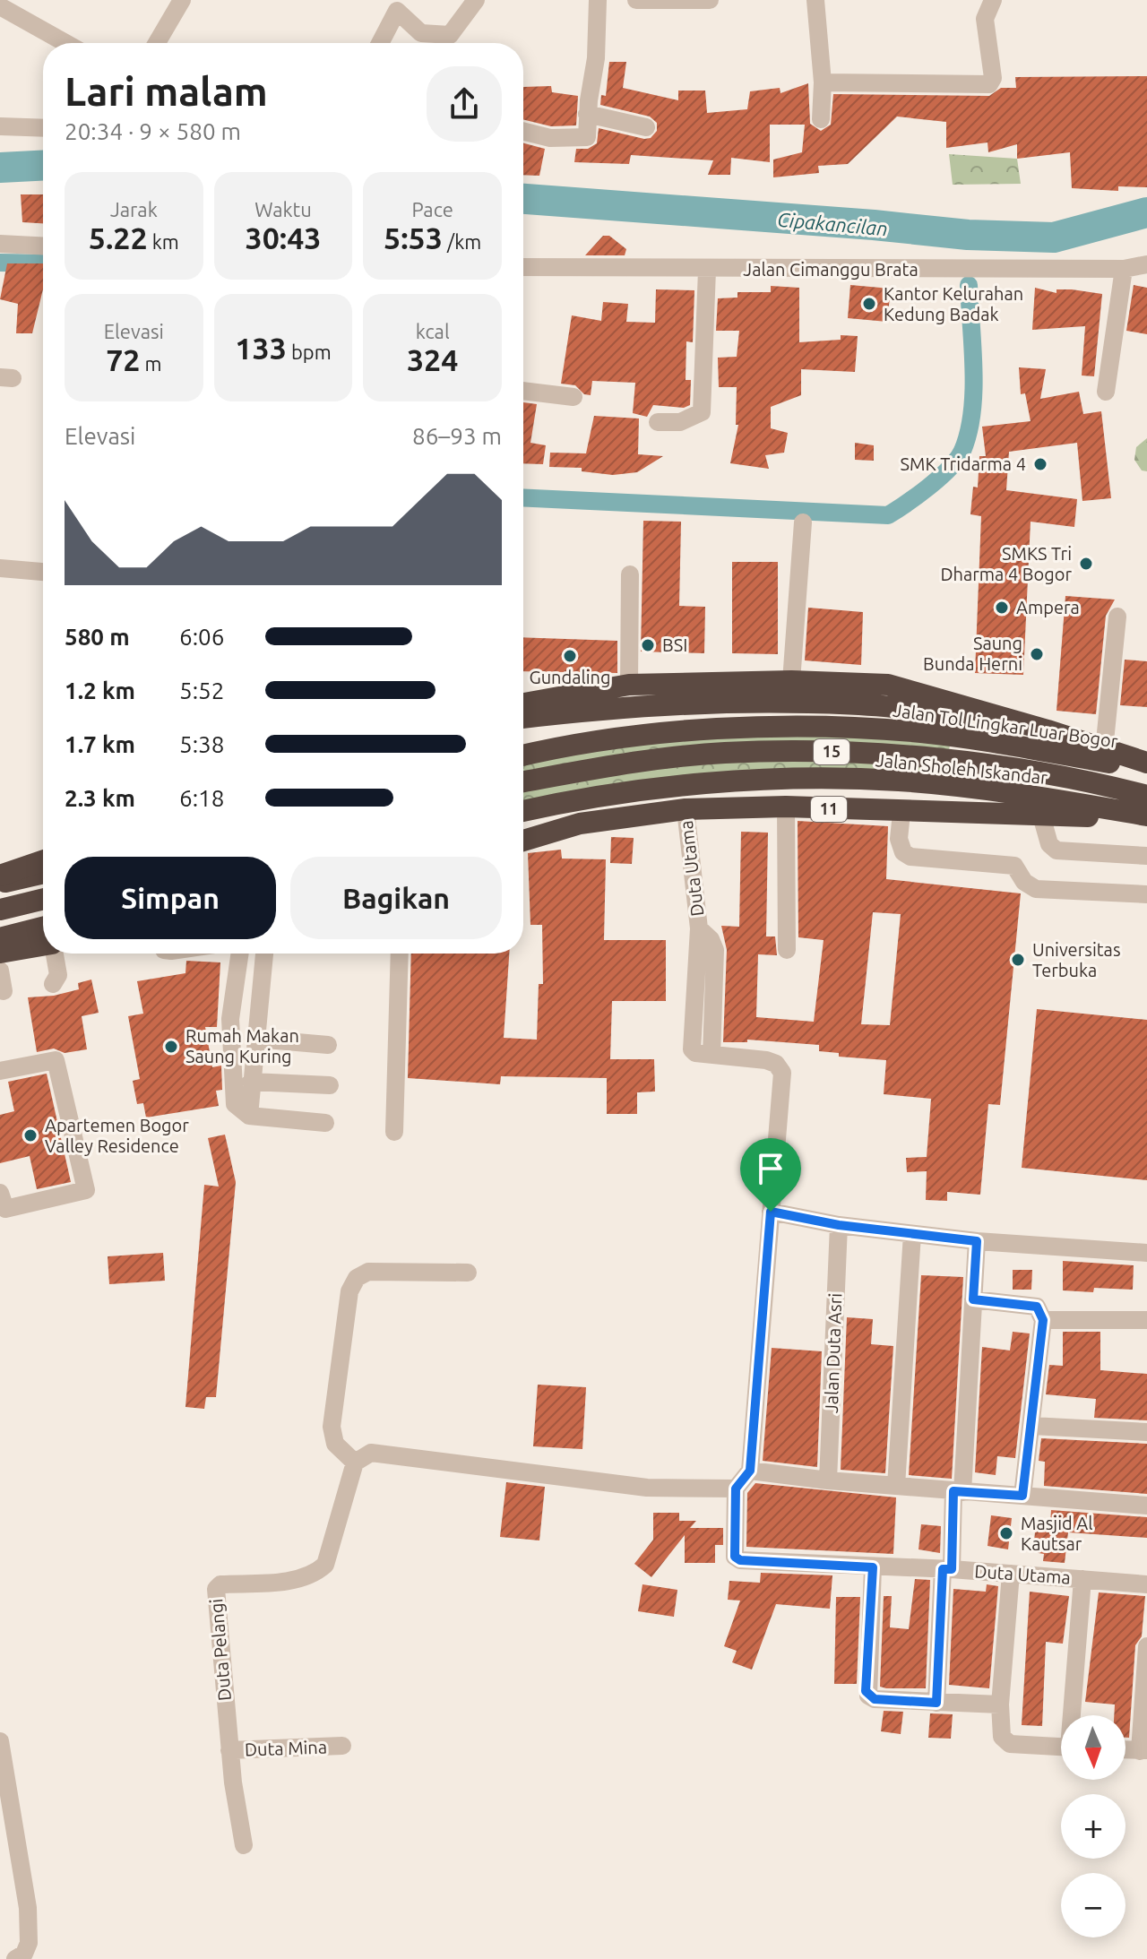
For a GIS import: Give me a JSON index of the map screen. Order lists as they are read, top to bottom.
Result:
{
  "streets": {
    "highway": [
      "Jalan Tol Lingkar Luar Bogor",
      "15",
      "Jalan Sholeh Iskandar",
      "11"
    ],
    "street": [
      "Jalan Cimanggu Brata",
      "Duta Utama",
      "Jalan Duta Asri",
      "Duta Pelangi",
      "Duta Mina"
    ]
  },
  "crossings": [
    ["Jalan Sholeh Iskandar", "Duta Utama"],
    ["Duta Pelangi", "Duta Mina"]
  ],
  "water": ["Cipakancilan"],
  "places": [
    "Kantor Kelurahan Kedung Badak",
    "SMK Tridarma 4",
    "SMKS Tri Dharma 4 Bogor",
    "Ampera",
    "BSI",
    "Saung Bunda Herni",
    "Gundaling",
    "Universitas Terbuka",
    "Rumah Makan Saung Kuring",
    "Apartemen Bogor Valley Residence",
    "Masjid Al Kautsar"
  ],
  "north": "bottom",
  "page": {
    "heading": ["Lari malam", "20:34 · 9 × 580 m"],
    "stats": [
      ["Jarak", "5.22 km"],
      ["Waktu", "30:43"],
      ["Pace", "5:53 /km"],
      ["Elevasi", "72 m"],
      ["133 bpm"],
      ["kcal", "324"]
    ],
    "chart": ["Elevasi", "86–93 m"],
    "list": [
      {
        "name": "580 m",
        "note": "6:06"
      },
      {
        "name": "1.2 km",
        "note": "5:52"
      },
      {
        "name": "1.7 km",
        "note": "5:38"
      },
      {
        "name": "2.3 km",
        "note": "6:18"
      }
    ],
    "buttons": ["Simpan", "Bagikan"],
    "map_buttons": ["+", "−"]
  }
}
